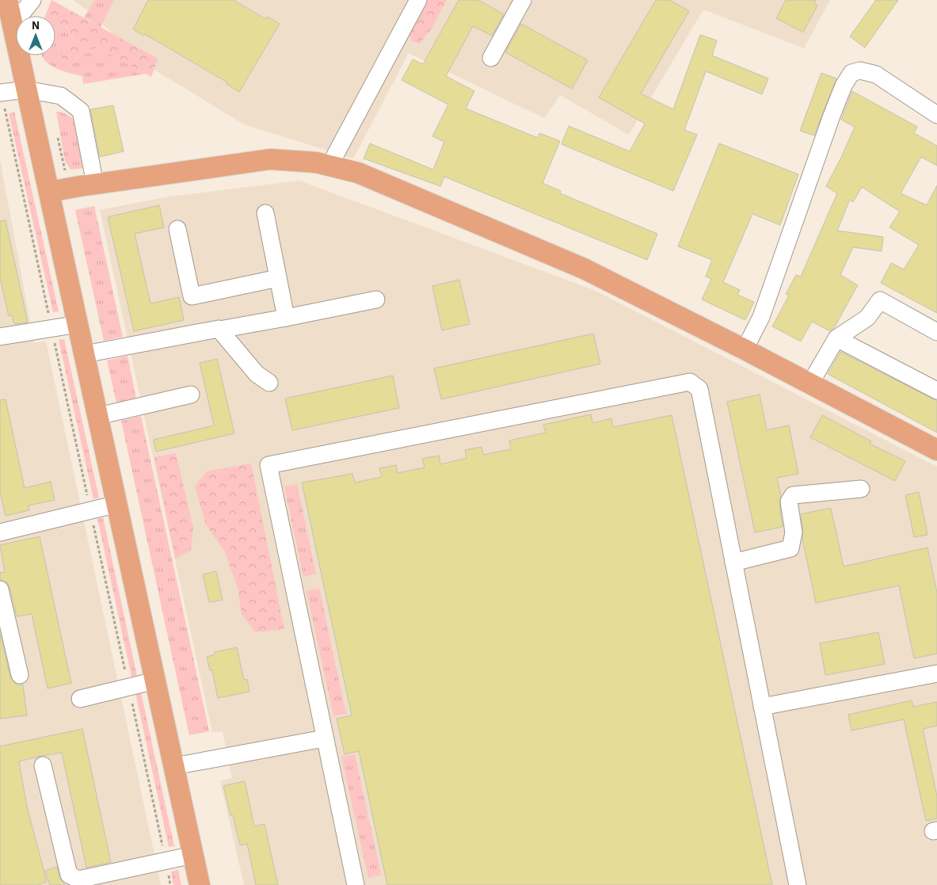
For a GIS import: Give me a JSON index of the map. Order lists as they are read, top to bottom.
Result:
{
  "north": "top"
}
